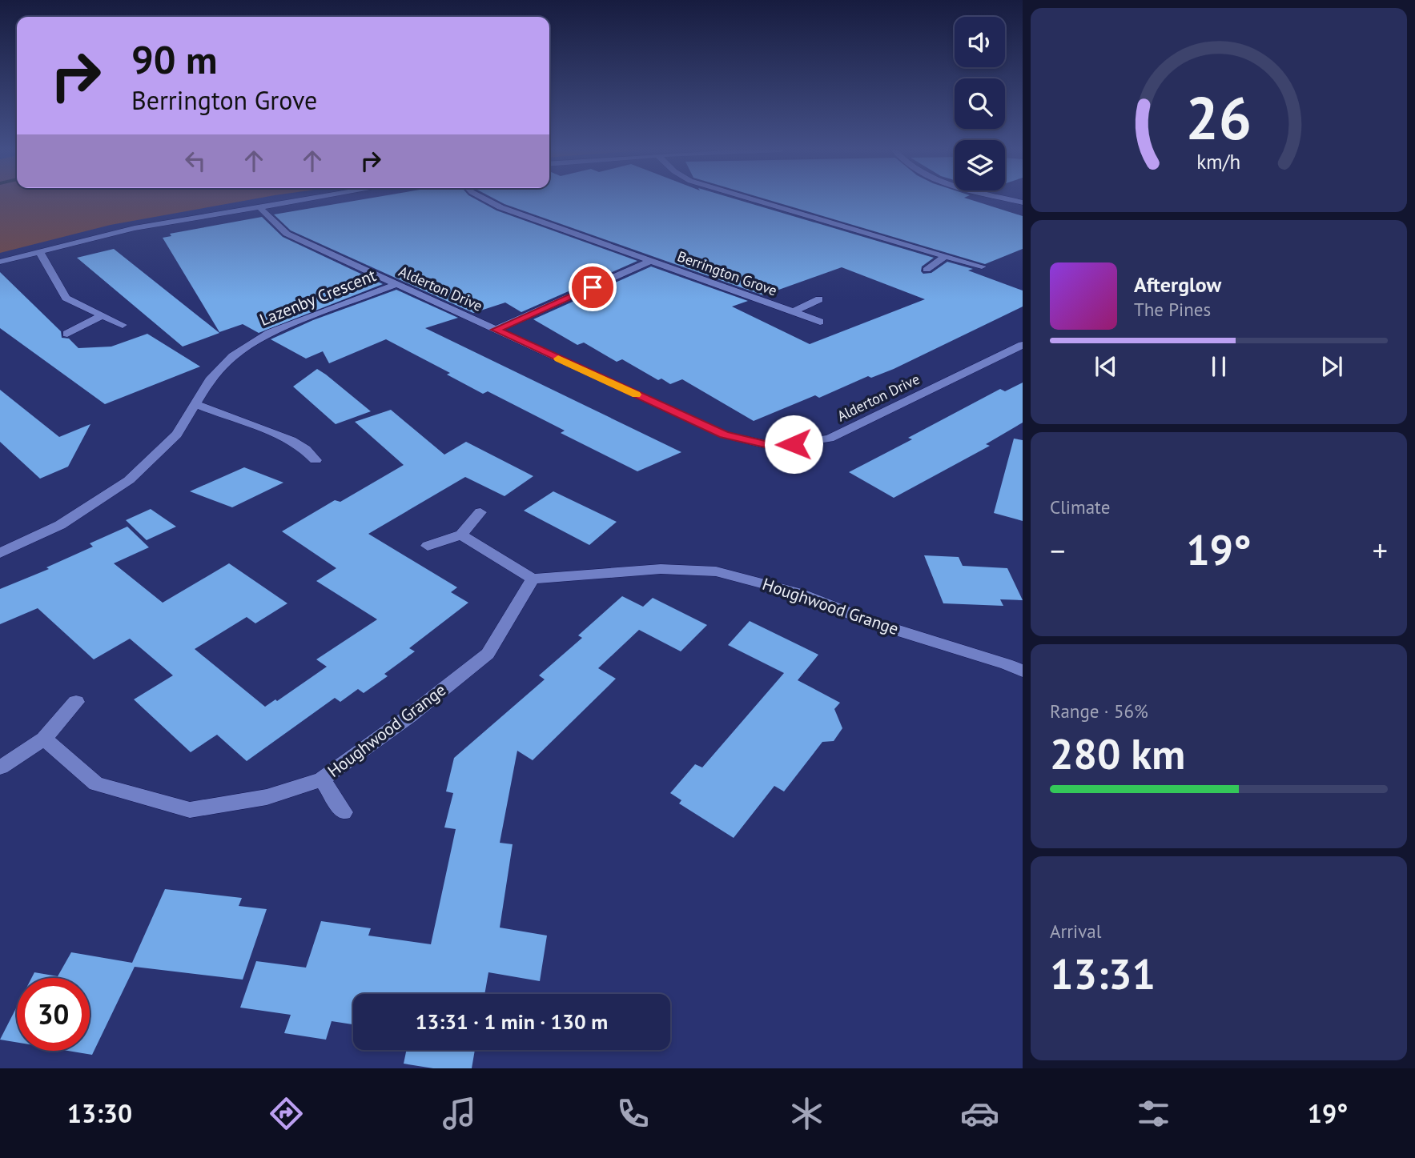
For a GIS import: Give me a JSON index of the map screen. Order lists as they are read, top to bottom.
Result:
{
  "streets": {
    "street": [
      "Berrington Grove",
      "Alderton Drive",
      "Lazenby Crescent",
      "Houghwood Grange"
    ]
  },
  "crossings": [
    ["Berrington Grove", "Alderton Drive"],
    ["Alderton Drive", "Lazenby Crescent"]
  ],
  "page": {
    "turn": ["90 m", "Berrington Grove"],
    "song": ["Afterglow", "The Pines"],
    "tile": [
      "Climate",
      ["Range · 56%", "280 km"],
      ["Arrival", "13:31"]
    ],
    "heat": ["−", "19°", "+"],
    "limit": "30",
    "trip": "13:31 · 1 min · 130 m",
    "tabs": ["13:30", "19°"],
    "gauge": ["26", "km/h"]
  }
}
